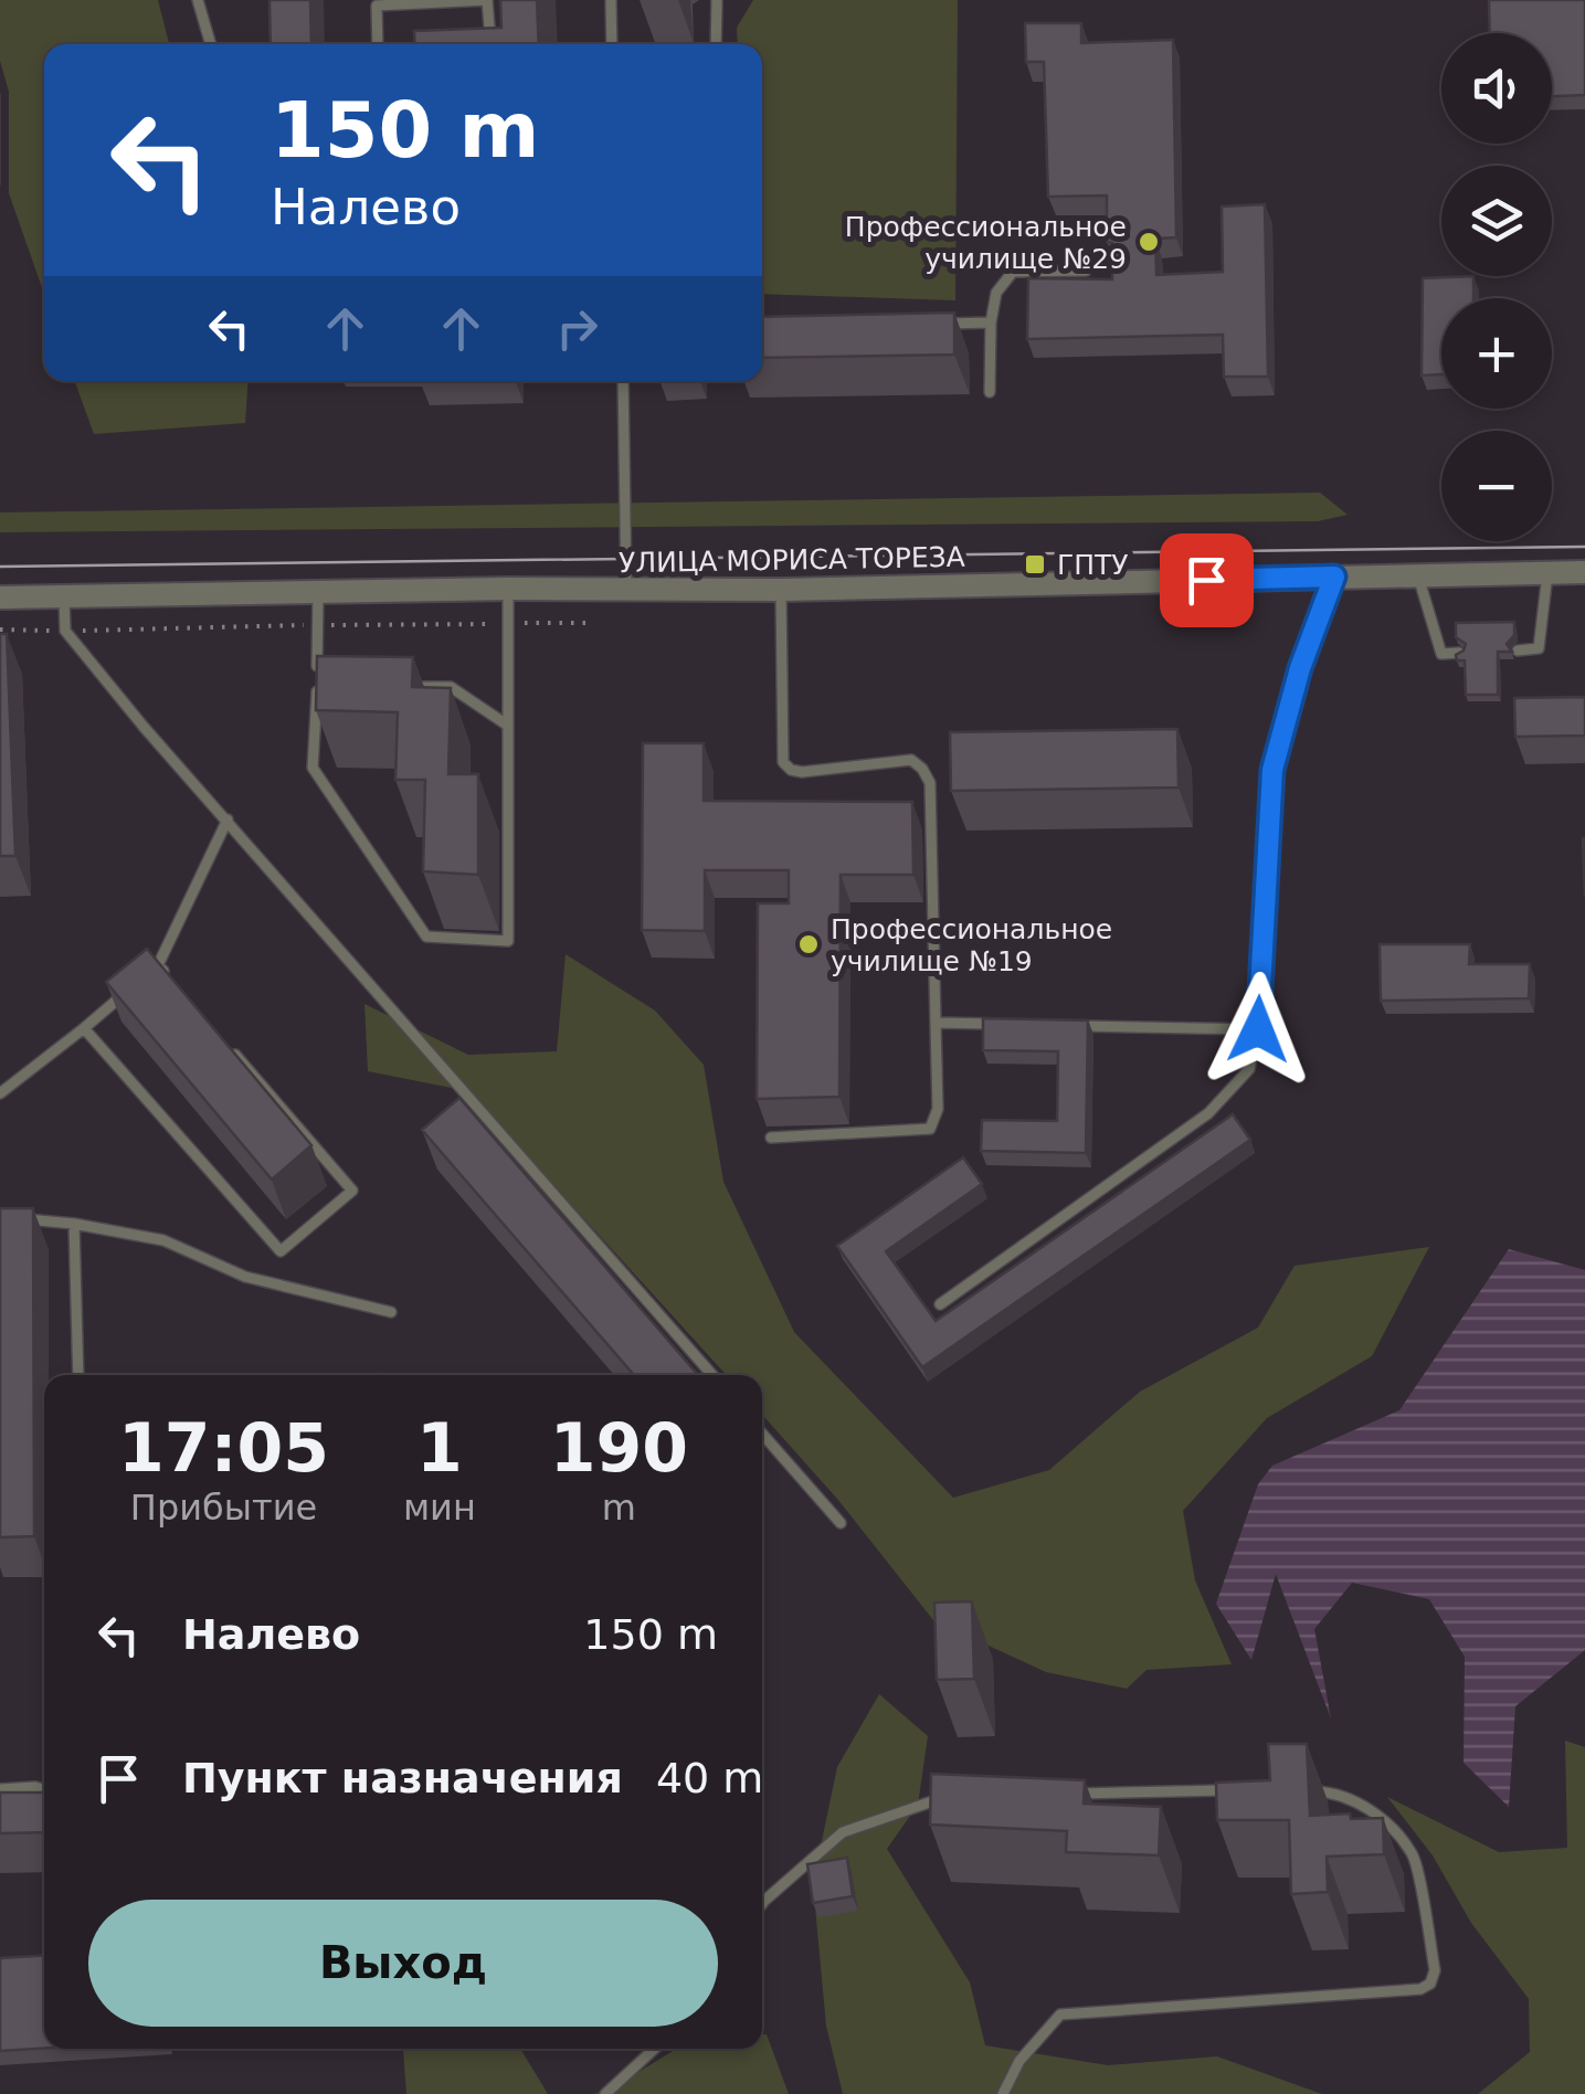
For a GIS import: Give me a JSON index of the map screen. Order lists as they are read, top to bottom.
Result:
{
  "streets": {
    "street": ["УЛИЦА МОРИСА ТОРЕЗА"]
  },
  "places": {
    "other": ["Профессиональное училище №29", "Профессиональное училище №19"],
    "transit": ["ГПТУ"]
  },
  "page": {
    "map_buttons": ["+", "−"],
    "turn": ["150 m", "Налево"],
    "eta": [
      "17:05",
      "Прибытие",
      "1",
      "мин",
      "190",
      "m"
    ],
    "list": [
      {
        "name": "Налево",
        "value": "150 m"
      },
      {
        "name": "Пункт назначения",
        "value": "40 m"
      }
    ],
    "buttons": "Выход"
  }
}
